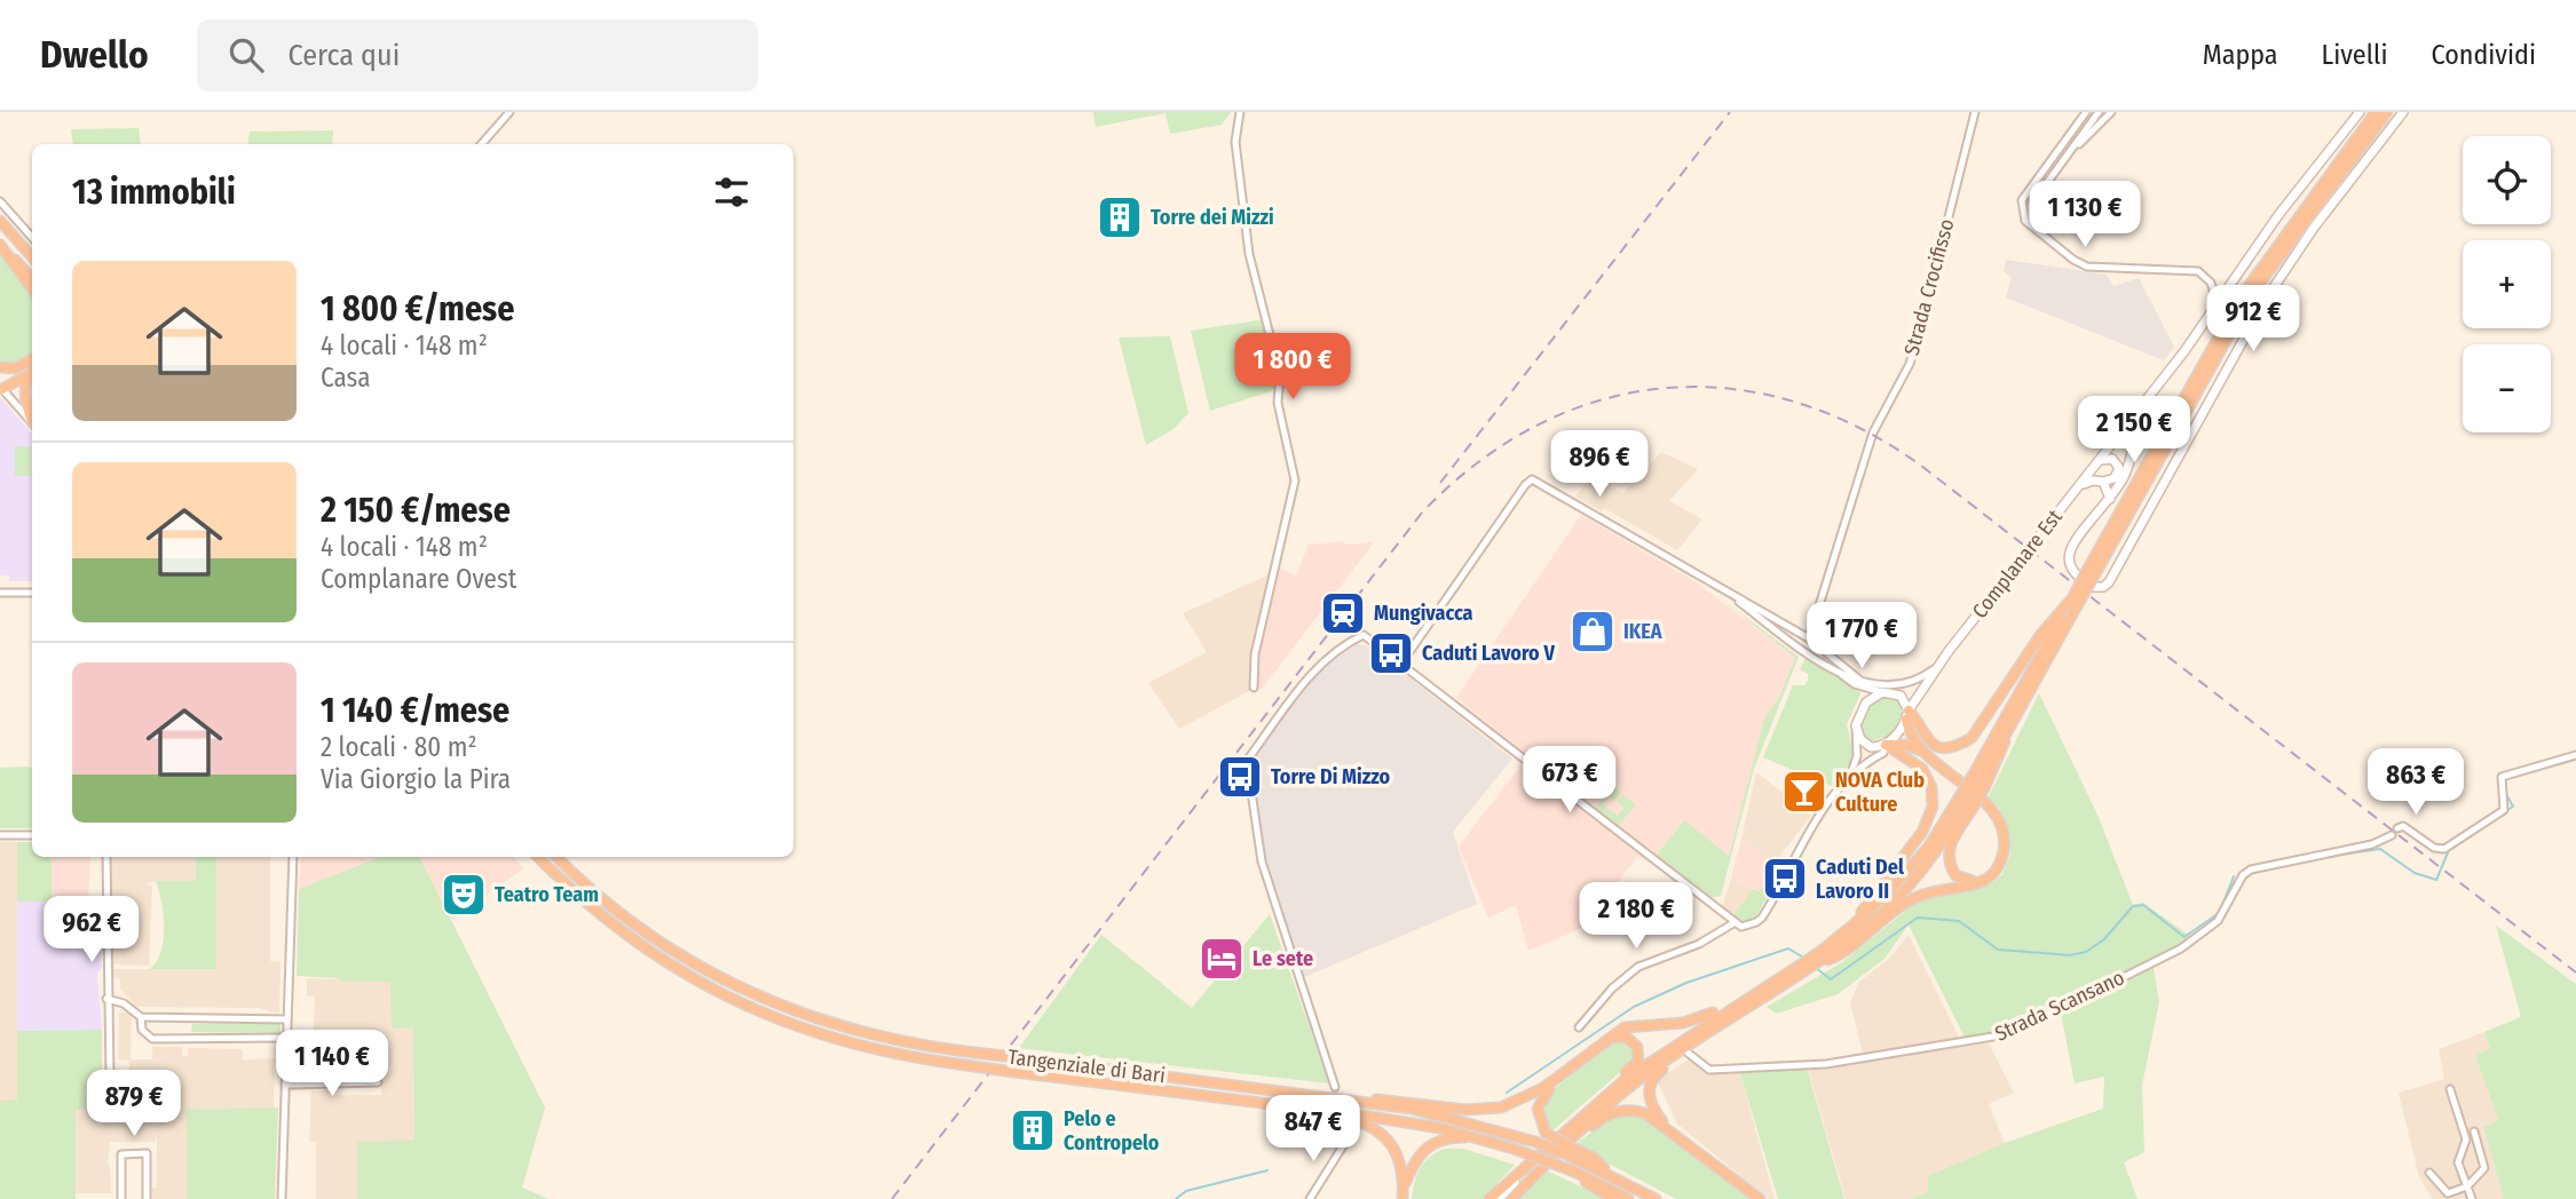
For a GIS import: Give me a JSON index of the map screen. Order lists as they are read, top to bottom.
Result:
{
  "streets": {
    "highway": ["Tangenziale di Bari"],
    "main road": ["Complanare Est"],
    "street": ["Strada Crocifisso", "Strada Scansano"]
  },
  "places": {
    "building": ["Torre dei Mizzi", "Pelo e Contropelo"],
    "station": ["Mungivacca"],
    "shop": ["IKEA"],
    "bus stop": ["Caduti Lavoro V", "Torre Di Mizzo", "Caduti Del Lavoro II"],
    "bar": ["NOVA Club Culture"],
    "theatre": ["Teatro Team"],
    "hotel": ["Le sete"]
  },
  "page": {
    "header": "Dwello",
    "search": "Cerca qui",
    "nav": ["Mappa", "Livelli", "Condividi"],
    "map_buttons": ["+", "−"],
    "heading": "13 immobili",
    "price": [
      "1 130 €",
      "912 €",
      "1 800 €",
      "2 150 €",
      "896 €",
      "1 770 €",
      "673 €",
      "863 €",
      "2 180 €",
      "962 €",
      "1 140 €",
      "879 €",
      "847 €"
    ],
    "list": [
      {
        "name": "1 800 €/mese",
        "note": "4 locali · 148 m² · Casa"
      },
      {
        "name": "2 150 €/mese",
        "note": "4 locali · 148 m² · Complanare Ovest"
      },
      {
        "name": "1 140 €/mese",
        "note": "2 locali · 80 m² · Via Giorgio la Pira"
      }
    ]
  }
}
